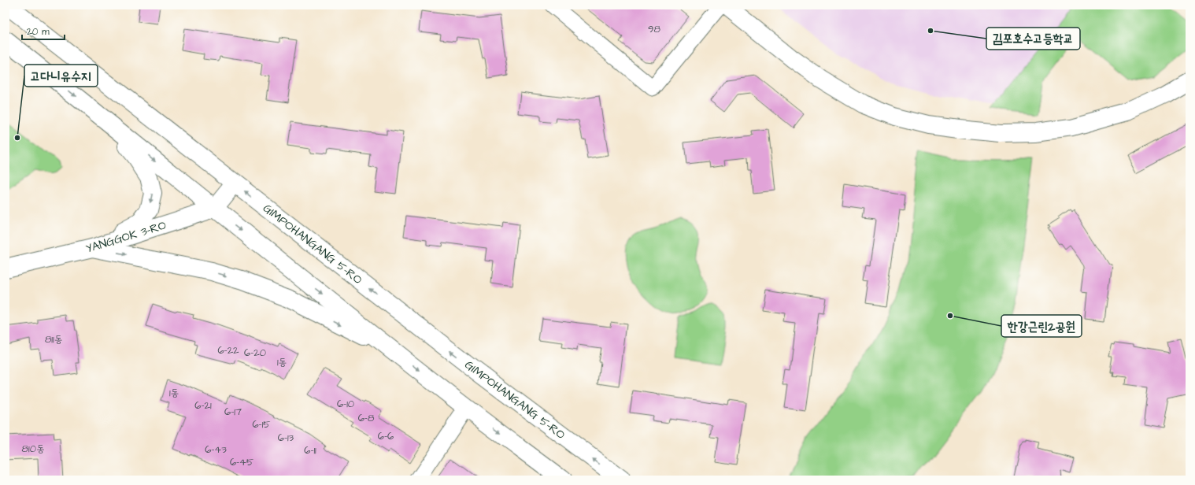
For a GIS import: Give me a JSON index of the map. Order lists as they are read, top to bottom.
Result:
{
  "streets": {
    "street": ["YANGGOK 3-RO", "GIMPOHANGANG 5-RO"]
  },
  "places": ["김포호수고등학교", "고다니유수지", "한강근린2공원"],
  "house_numbers": [
    "98",
    "811동",
    "6-22",
    "6-20",
    "1동",
    "1동",
    "6-10",
    "6-21",
    "6-17",
    "6-8",
    "6-15",
    "6-6",
    "6-13",
    "810동",
    "6-43",
    "6-11",
    "6-45"
  ],
  "scale_bar": "20 m"
}
